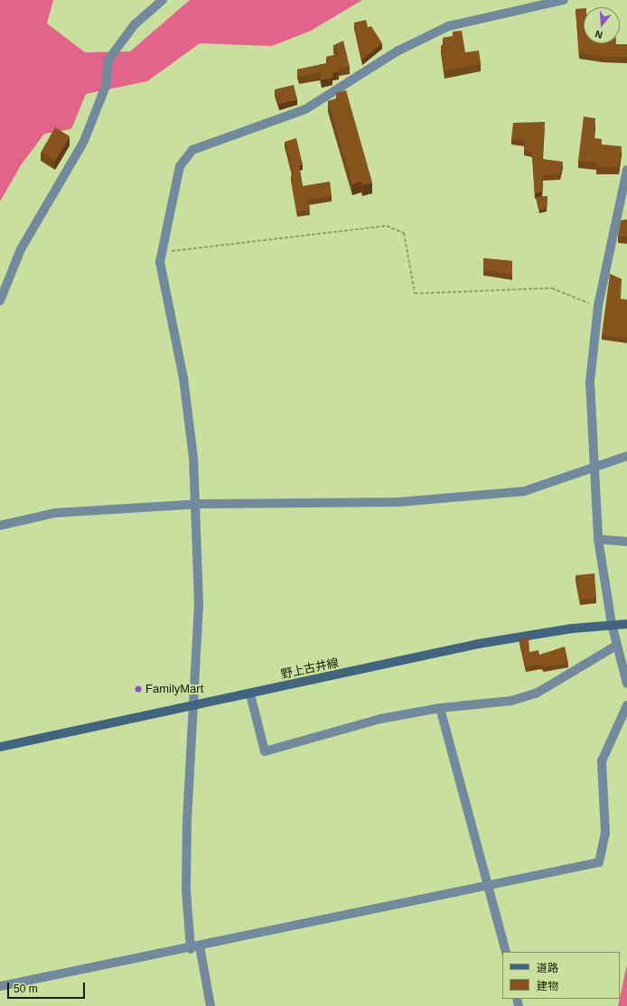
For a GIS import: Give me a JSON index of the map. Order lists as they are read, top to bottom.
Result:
{
  "streets": {
    "main road": ["野上古井線"]
  },
  "places": ["FamilyMart"],
  "legend": ["道路", "建物"],
  "scale_bar": "50 m",
  "north": "bottom"
}
